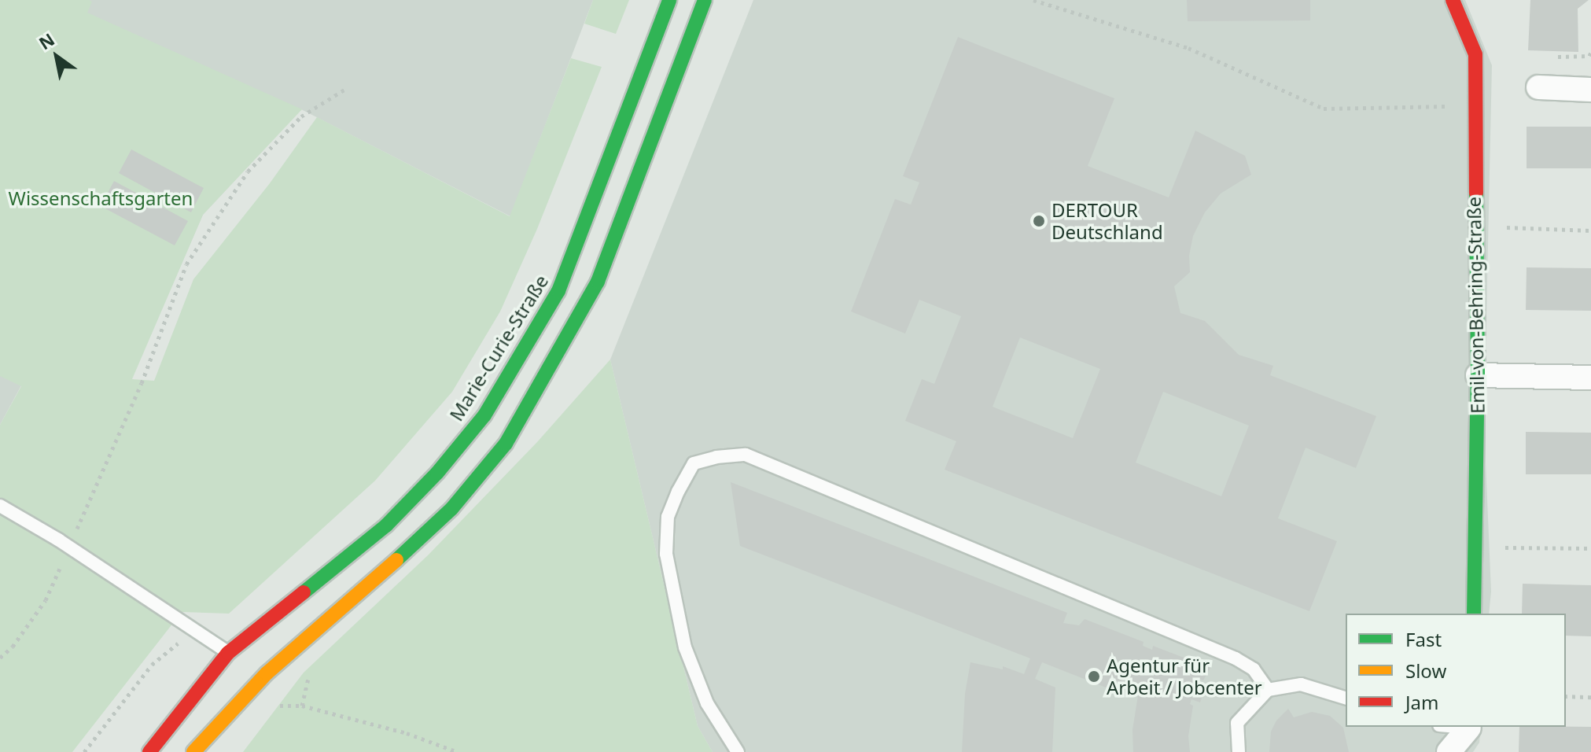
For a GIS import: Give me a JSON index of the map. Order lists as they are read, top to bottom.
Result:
{
  "streets": {
    "main road": ["Emil-von-Behring-Straße", "Marie-Curie-Straße"]
  },
  "parks": ["Wissenschaftsgarten"],
  "places": ["DERTOUR Deutschland", "Agentur für Arbeit / Jobcenter"],
  "legend": ["Fast", "Slow", "Jam"],
  "north": "top left"
}
